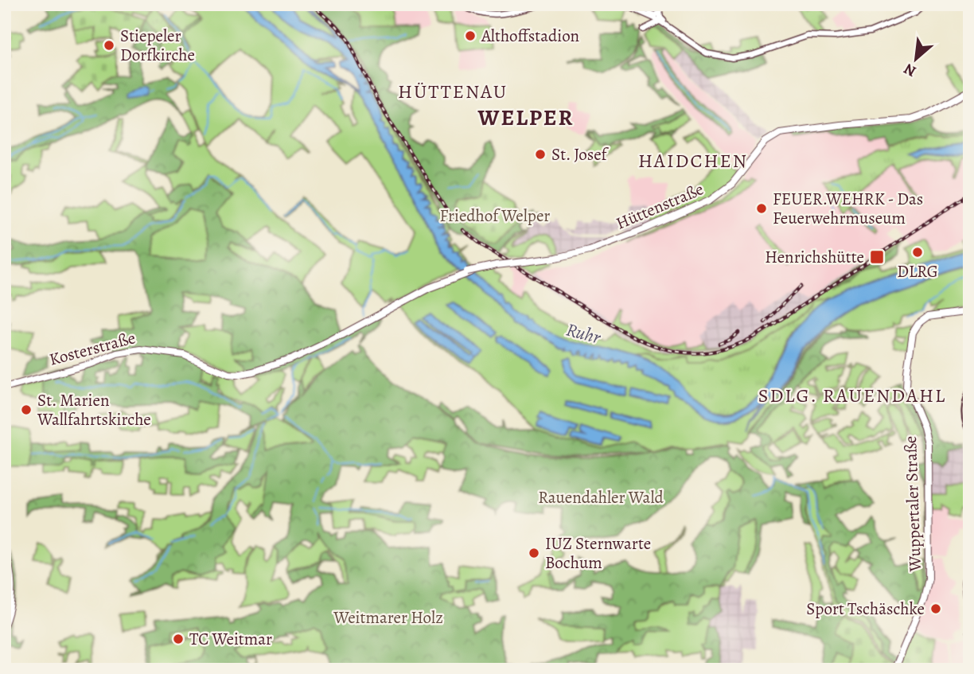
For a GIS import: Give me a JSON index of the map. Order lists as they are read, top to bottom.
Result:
{
  "streets": {
    "main road": ["Hüttenstraße", "Kosterstraße", "Wuppertaler Straße"]
  },
  "crossings": [
    ["Hüttenstraße", "Kosterstraße"]
  ],
  "districts": [
    "HÜTTENAU",
    "WELPER",
    "HAIDCHEN",
    "SDLG. RAUENDAHL"
  ],
  "water": ["Ruhr"],
  "parks": ["Friedhof Welper", "Rauendahler Wald", "Weitmarer Holz"],
  "places": {
    "other": [
      "Althoffstadion",
      "Stiepeler Dorfkirche",
      "St. Josef",
      "FEUER.WEHRK - Das Feuerwehrmuseum",
      "DLRG",
      "St. Marien Wallfahrtskirche",
      "IUZ Sternwarte Bochum",
      "Sport Tschäschke",
      "TC Weitmar"
    ],
    "transit": ["Henrichshütte"]
  },
  "north": "bottom left"
}
